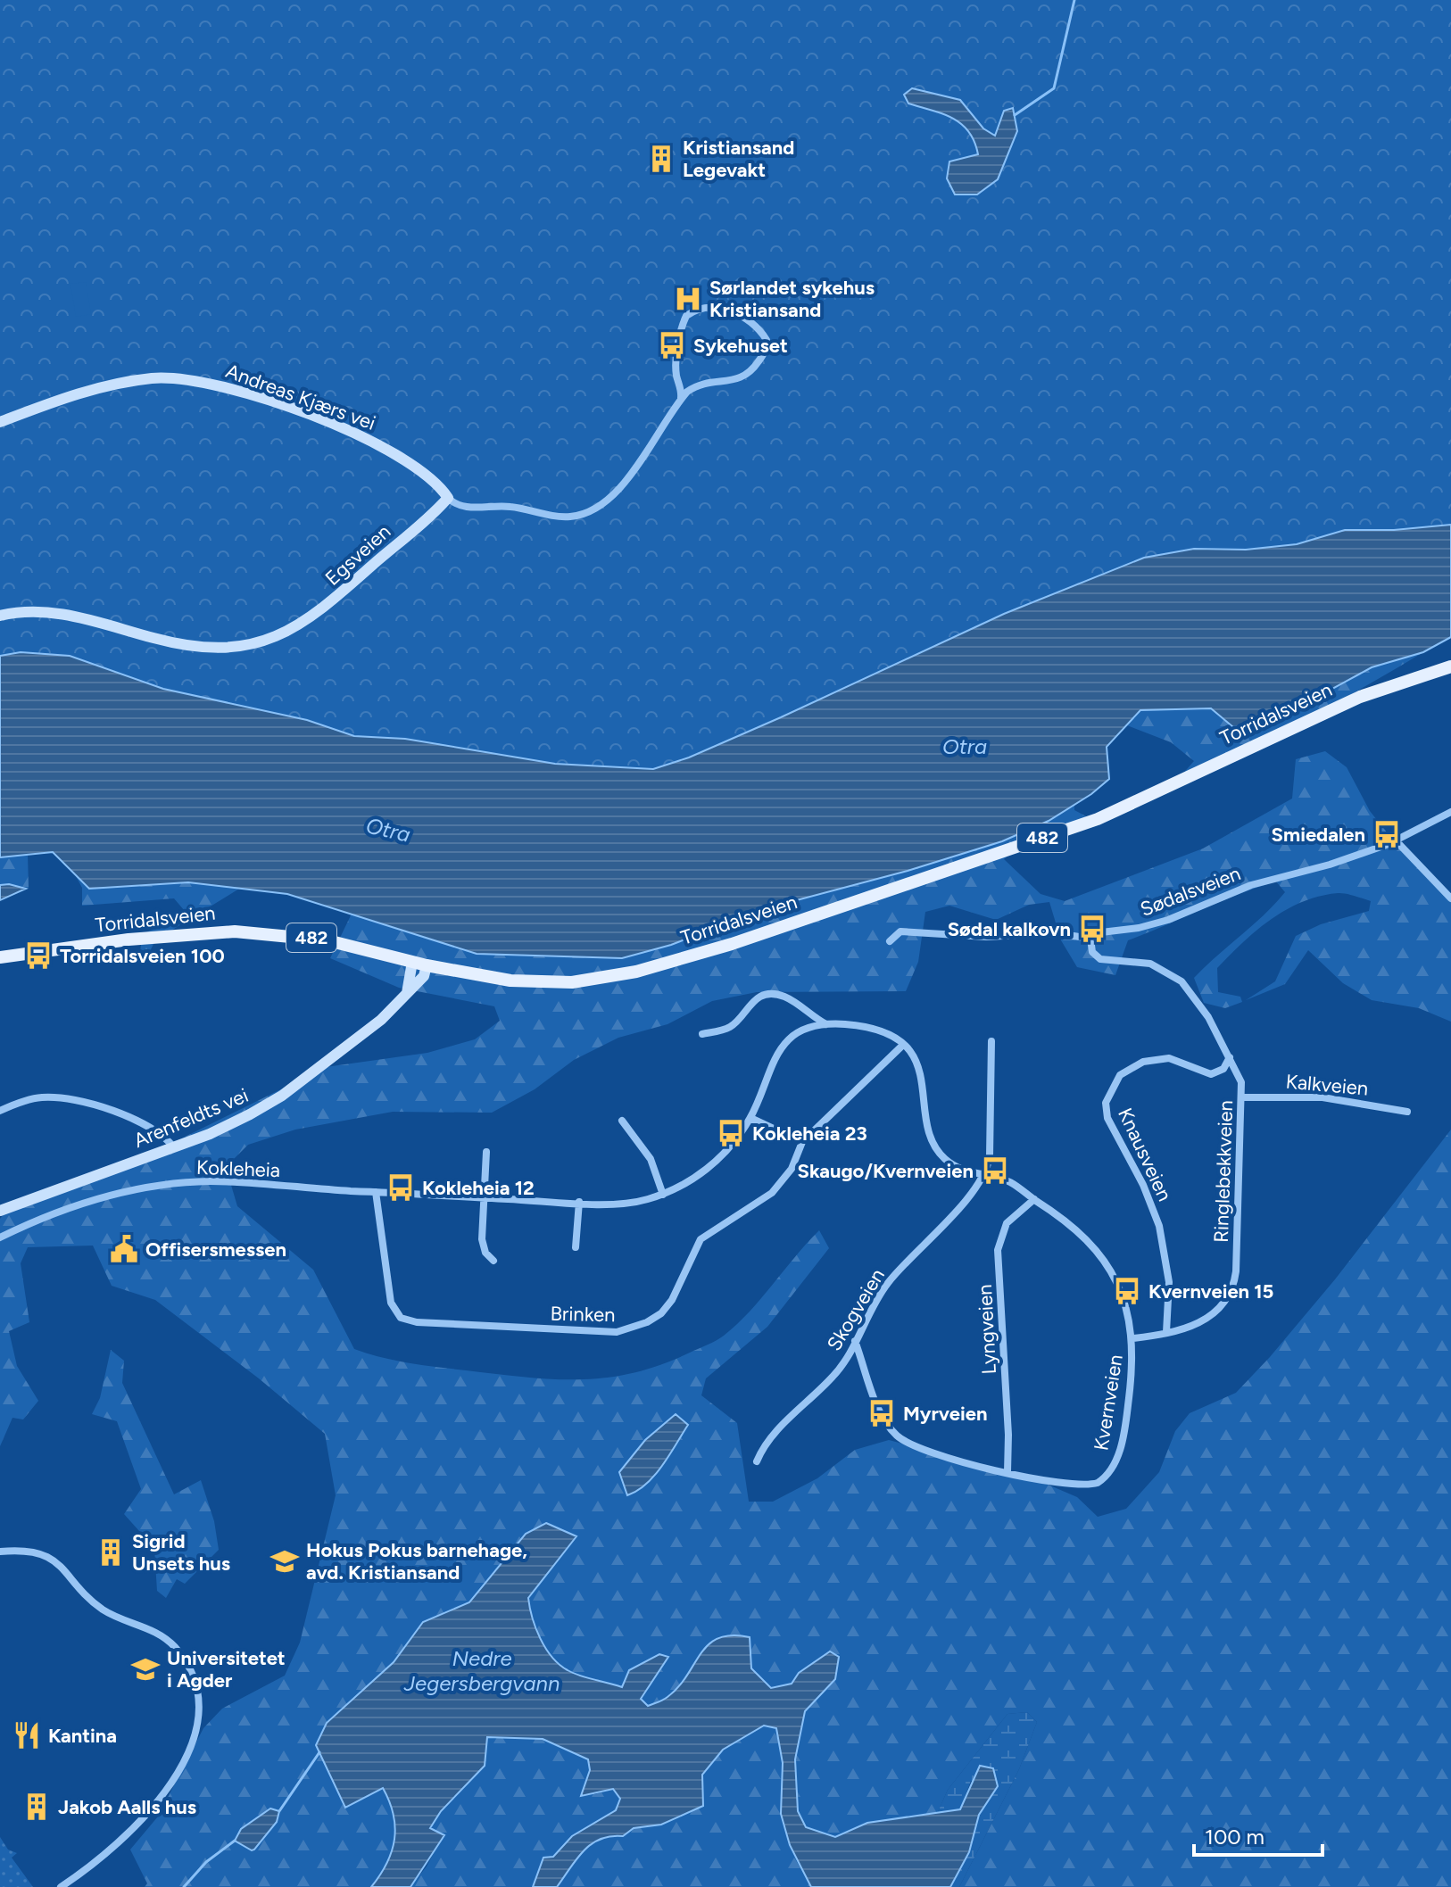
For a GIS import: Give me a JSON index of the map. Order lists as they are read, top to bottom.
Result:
{
  "streets": {
    "main road": ["Torridalsveien", "482"],
    "street": [
      "Andreas Kjærs vei",
      "Egsveien",
      "Sødalsveien",
      "Kalkveien",
      "Arenfeldts vei",
      "Knausveien",
      "Kokleheia",
      "Ringlebekkveien",
      "Skogveien",
      "Brinken",
      "Lyngveien",
      "Kvernveien"
    ]
  },
  "crossings": [
    ["Andreas Kjærs vei", "Egsveien"],
    ["Torridalsveien", "Arenfeldts vei"],
    ["Sødalsveien", "Ringlebekkveien"],
    ["Kalkveien", "Ringlebekkveien"],
    ["Knausveien", "Ringlebekkveien"],
    ["Kokleheia", "Skogveien"],
    ["Kokleheia", "Brinken"],
    ["Kokleheia", "Kvernveien"],
    ["Ringlebekkveien", "Kvernveien"],
    ["Skogveien", "Kvernveien"],
    ["Lyngveien", "Kvernveien"]
  ],
  "water": ["Otra", "Nedre Jegersbergvann"],
  "places": {
    "building": ["Kristiansand Legevakt", "Sigrid Unsets hus", "Jakob Aalls hus"],
    "hospital": ["Sørlandet sykehus Kristiansand"],
    "bus stop": [
      "Sykehuset",
      "Smiedalen",
      "Sødal kalkovn",
      "Torridalsveien 100",
      "Kokleheia 23",
      "Skaugo/Kvernveien",
      "Kokleheia 12",
      "Kvernveien 15",
      "Myrveien"
    ],
    "public building": ["Offisersmessen"],
    "school or university": ["Hokus Pokus barnehage, avd. Kristiansand", "Universitetet i Agder"],
    "restaurant": ["Kantina"]
  },
  "scale_bar": "100 m"
}
